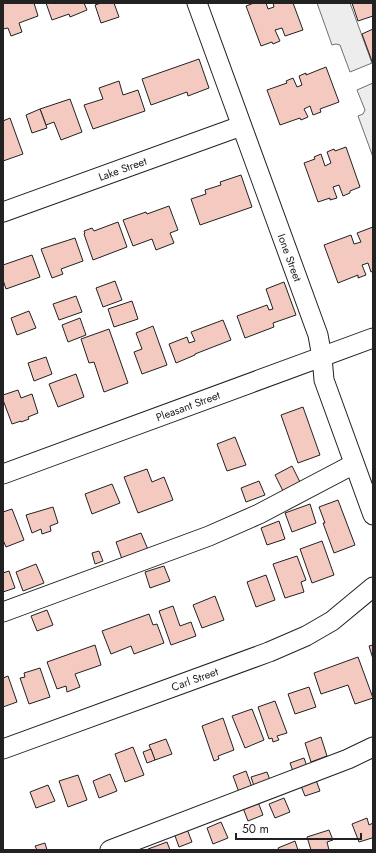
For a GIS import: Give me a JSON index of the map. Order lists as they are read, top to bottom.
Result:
{
  "streets": {
    "street": [
      "Lake Street",
      "Ione Street",
      "Pleasant Street",
      "Carl Street"
    ]
  },
  "crossings": [
    ["Lake Street", "Ione Street"],
    ["Ione Street", "Pleasant Street"]
  ],
  "scale_bar": "50 m"
}
